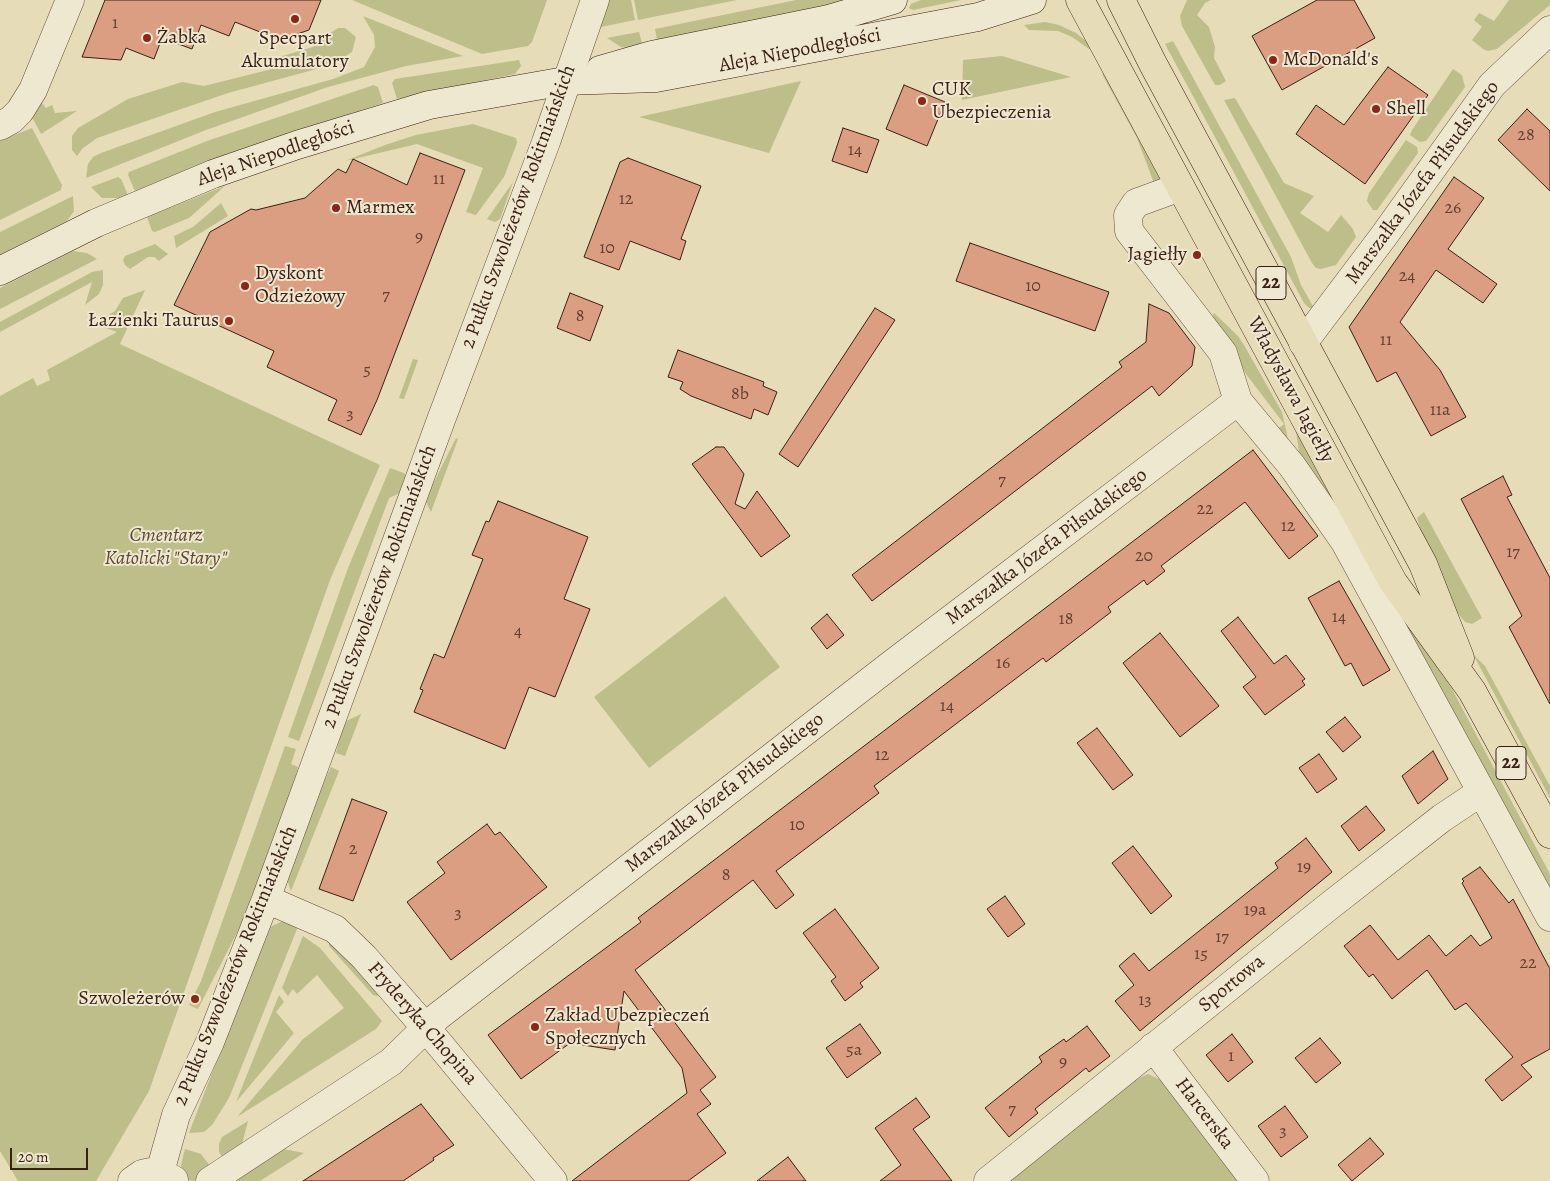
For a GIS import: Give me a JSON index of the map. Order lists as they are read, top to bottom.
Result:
{
  "streets": {
    "main road": ["22", "Władysława Jagiełły"],
    "street": [
      "Aleja Niepodległości",
      "Marszałka Józefa Piłsudskiego",
      "2 Pułku Szwoleżerów Rokitniańskich",
      "Sportowa",
      "Fryderyka Chopina",
      "Harcerska"
    ]
  },
  "crossings": [
    ["Aleja Niepodległości", "2 Pułku Szwoleżerów Rokitniańskich"],
    ["Marszałka Józefa Piłsudskiego", "Władysława Jagiełły"],
    ["Marszałka Józefa Piłsudskiego", "Fryderyka Chopina"],
    ["2 Pułku Szwoleżerów Rokitniańskich", "Fryderyka Chopina"],
    ["Sportowa", "Harcerska"]
  ],
  "parks": ["Cmentarz Katolicki \"Stary\""],
  "places": [
    "Specpart Akumulatory",
    "Żabka",
    "McDonald's",
    "CUK Ubezpieczenia",
    "Shell",
    "Marmex",
    "Jagiełły",
    "Dyskont Odzieżowy",
    "Łazienki Taurus",
    "Szwoleżerów",
    "Zakład Ubezpieczeń Społecznych"
  ],
  "house_numbers": [
    "1",
    "28",
    "14",
    "11",
    "12",
    "26",
    "9",
    "10",
    "24",
    "10",
    "7",
    "8",
    "11",
    "5",
    "8b",
    "11a",
    "3",
    "7",
    "22",
    "12",
    "17",
    "20",
    "14",
    "18",
    "4",
    "16",
    "14",
    "12",
    "10",
    "2",
    "19",
    "8",
    "19a",
    "3",
    "17",
    "15",
    "22",
    "13",
    "5a",
    "1",
    "9",
    "7",
    "3"
  ],
  "scale_bar": "20 m"
}
